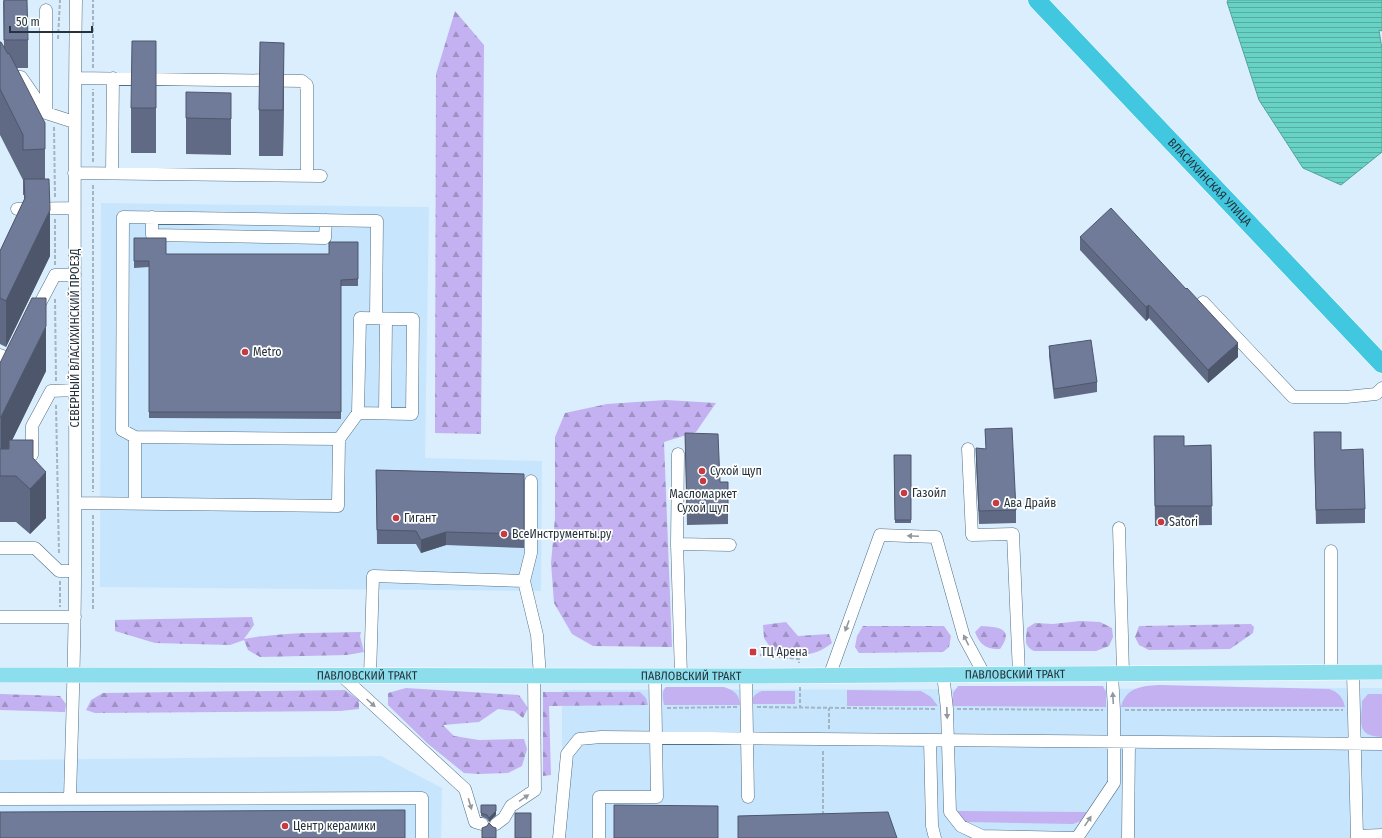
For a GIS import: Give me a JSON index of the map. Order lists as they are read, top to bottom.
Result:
{
  "streets": {
    "highway": ["ВЛАСИХИНСКАЯ УЛИЦА"],
    "main road": ["ПАВЛОВСКИЙ ТРАКТ"],
    "street": ["СЕВЕРНЫЙ ВЛАСИХИНСКИЙ ПРОЕЗД"]
  },
  "crossings": [
    ["СЕВЕРНЫЙ ВЛАСИХИНСКИЙ ПРОЕЗД", "ПАВЛОВСКИЙ ТРАКТ"]
  ],
  "places": {
    "other": [
      "Metro",
      "Сухой щуп",
      "Масломаркет Сухой щуп",
      "Газойл",
      "Ава Драйв",
      "Гигант",
      "Satori",
      "ВсеИнструменты.ру",
      "Центр керамики"
    ],
    "transit": ["ТЦ Арена"]
  },
  "scale_bar": "50 m"
}
